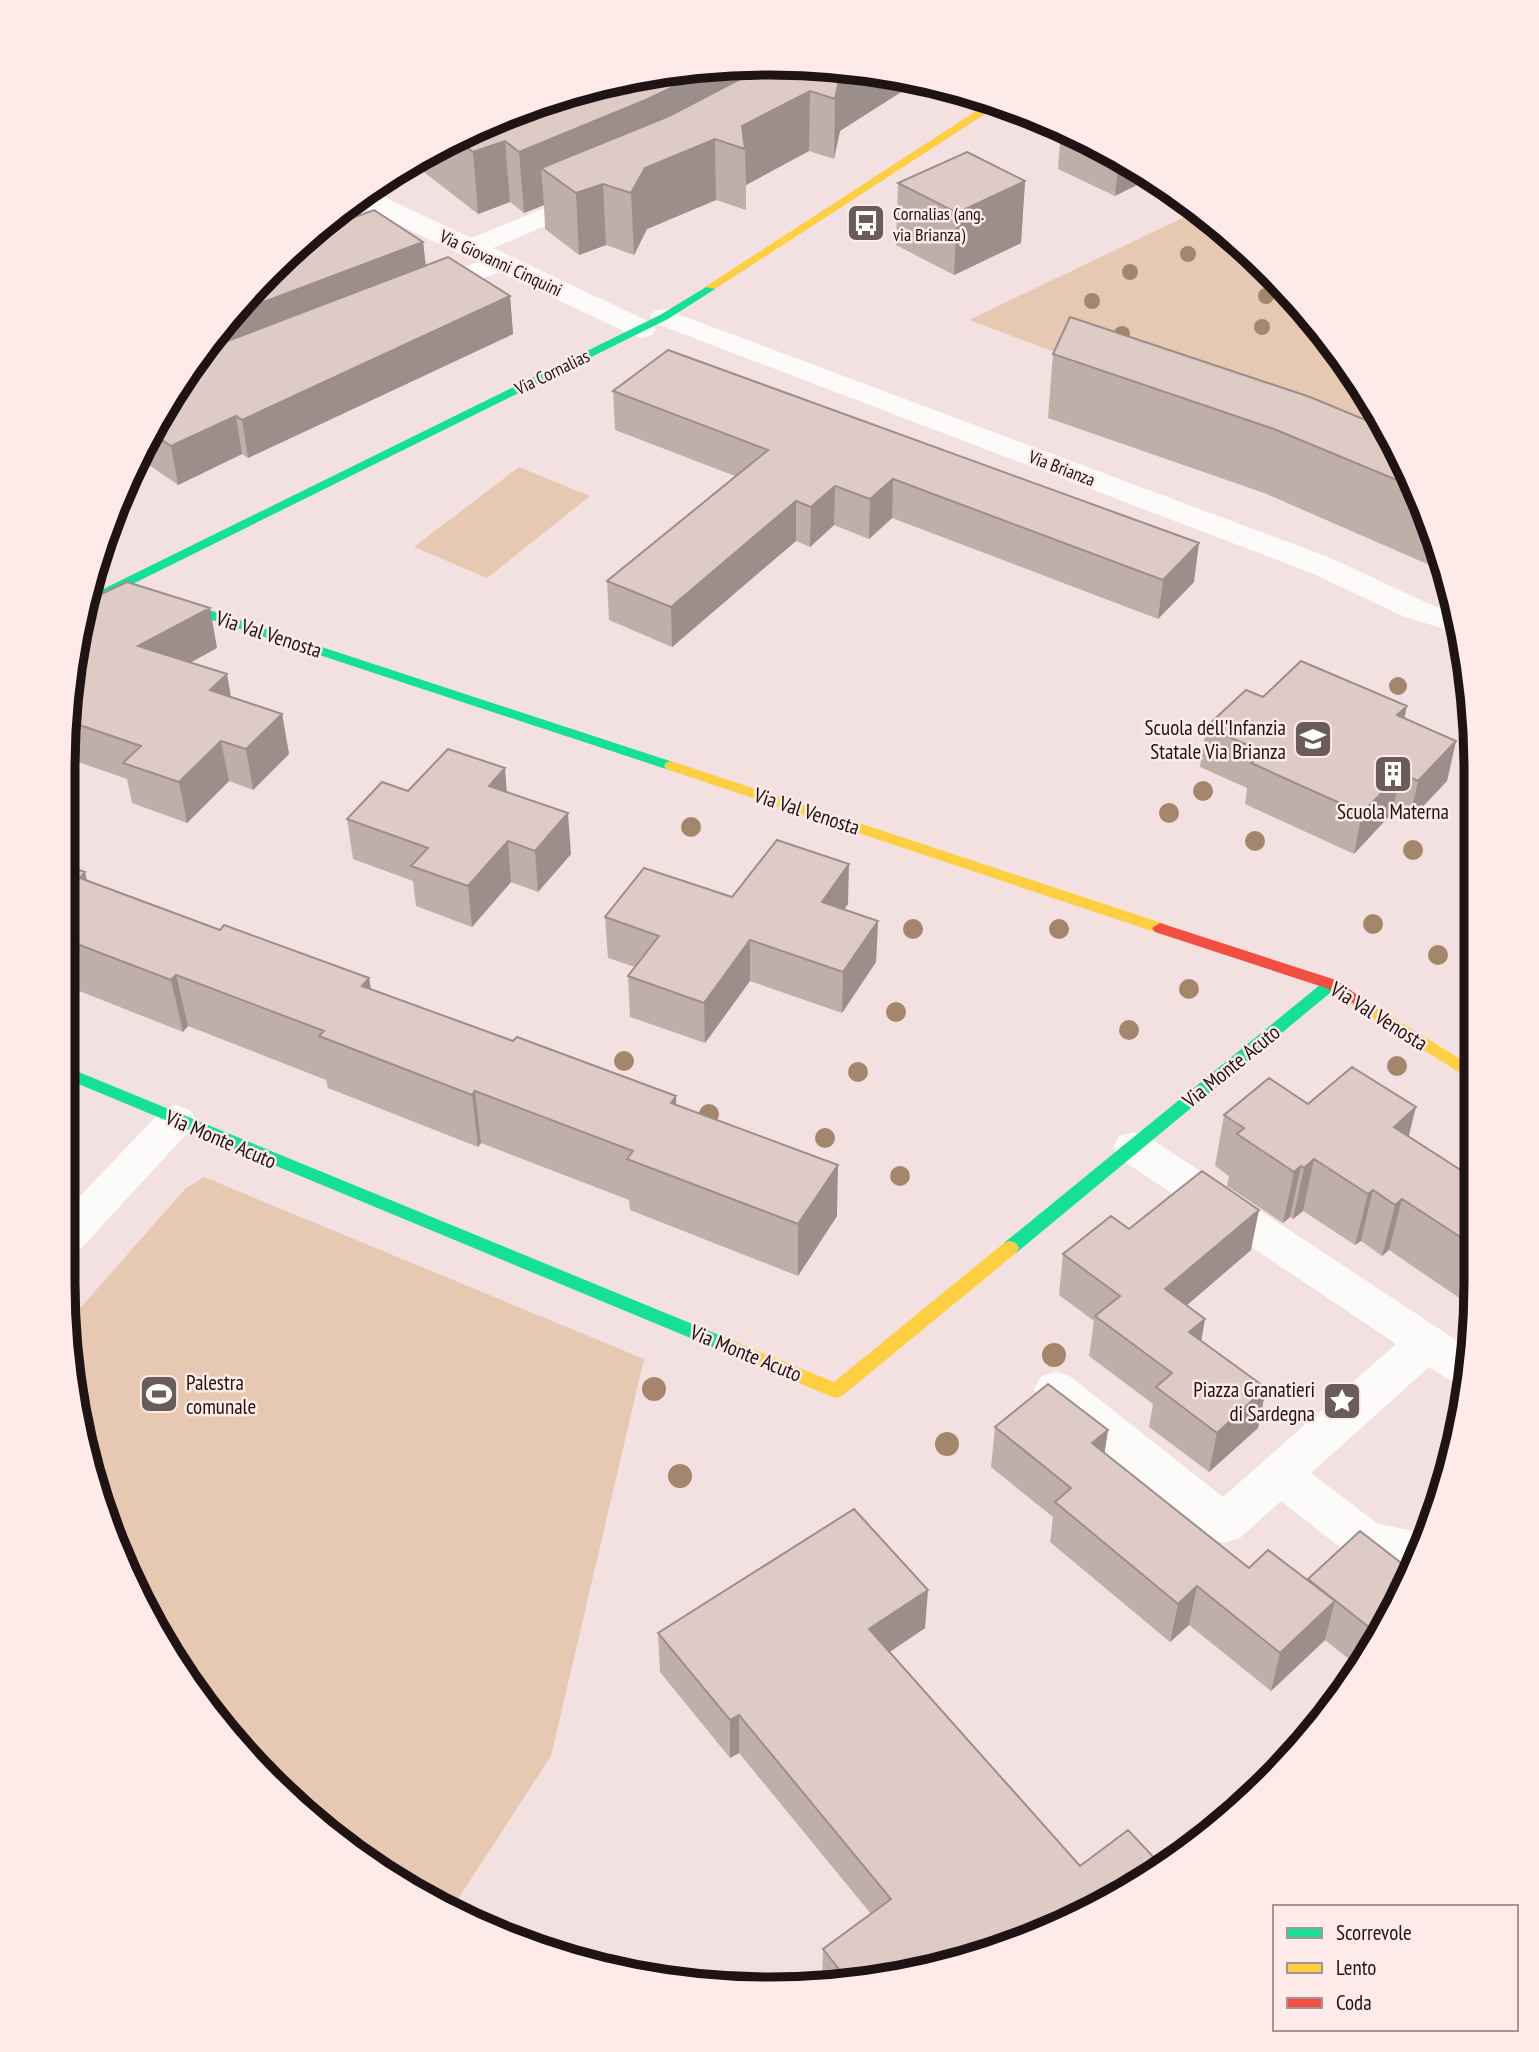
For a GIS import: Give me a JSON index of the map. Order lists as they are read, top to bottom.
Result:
{
  "streets": {
    "street": [
      "Via Giovanni Cinquini",
      "Via Cornalias",
      "Via Brianza",
      "Via Val Venosta",
      "Via Monte Acuto"
    ]
  },
  "crossings": [
    ["Via Giovanni Cinquini", "Via Cornalias"],
    ["Via Giovanni Cinquini", "Via Brianza"],
    ["Via Cornalias", "Via Brianza"],
    ["Via Cornalias", "Via Val Venosta"],
    ["Via Val Venosta", "Via Monte Acuto"]
  ],
  "places": {
    "bus stop": ["Cornalias (ang. via Brianza)"],
    "school or university": ["Scuola dell'Infanzia Statale Via Brianza"],
    "building": ["Scuola Materna"],
    "sports": ["Palestra comunale"],
    "place": ["Piazza Granatieri di Sardegna"]
  },
  "legend": ["Scorrevole", "Lento", "Coda"]
}
